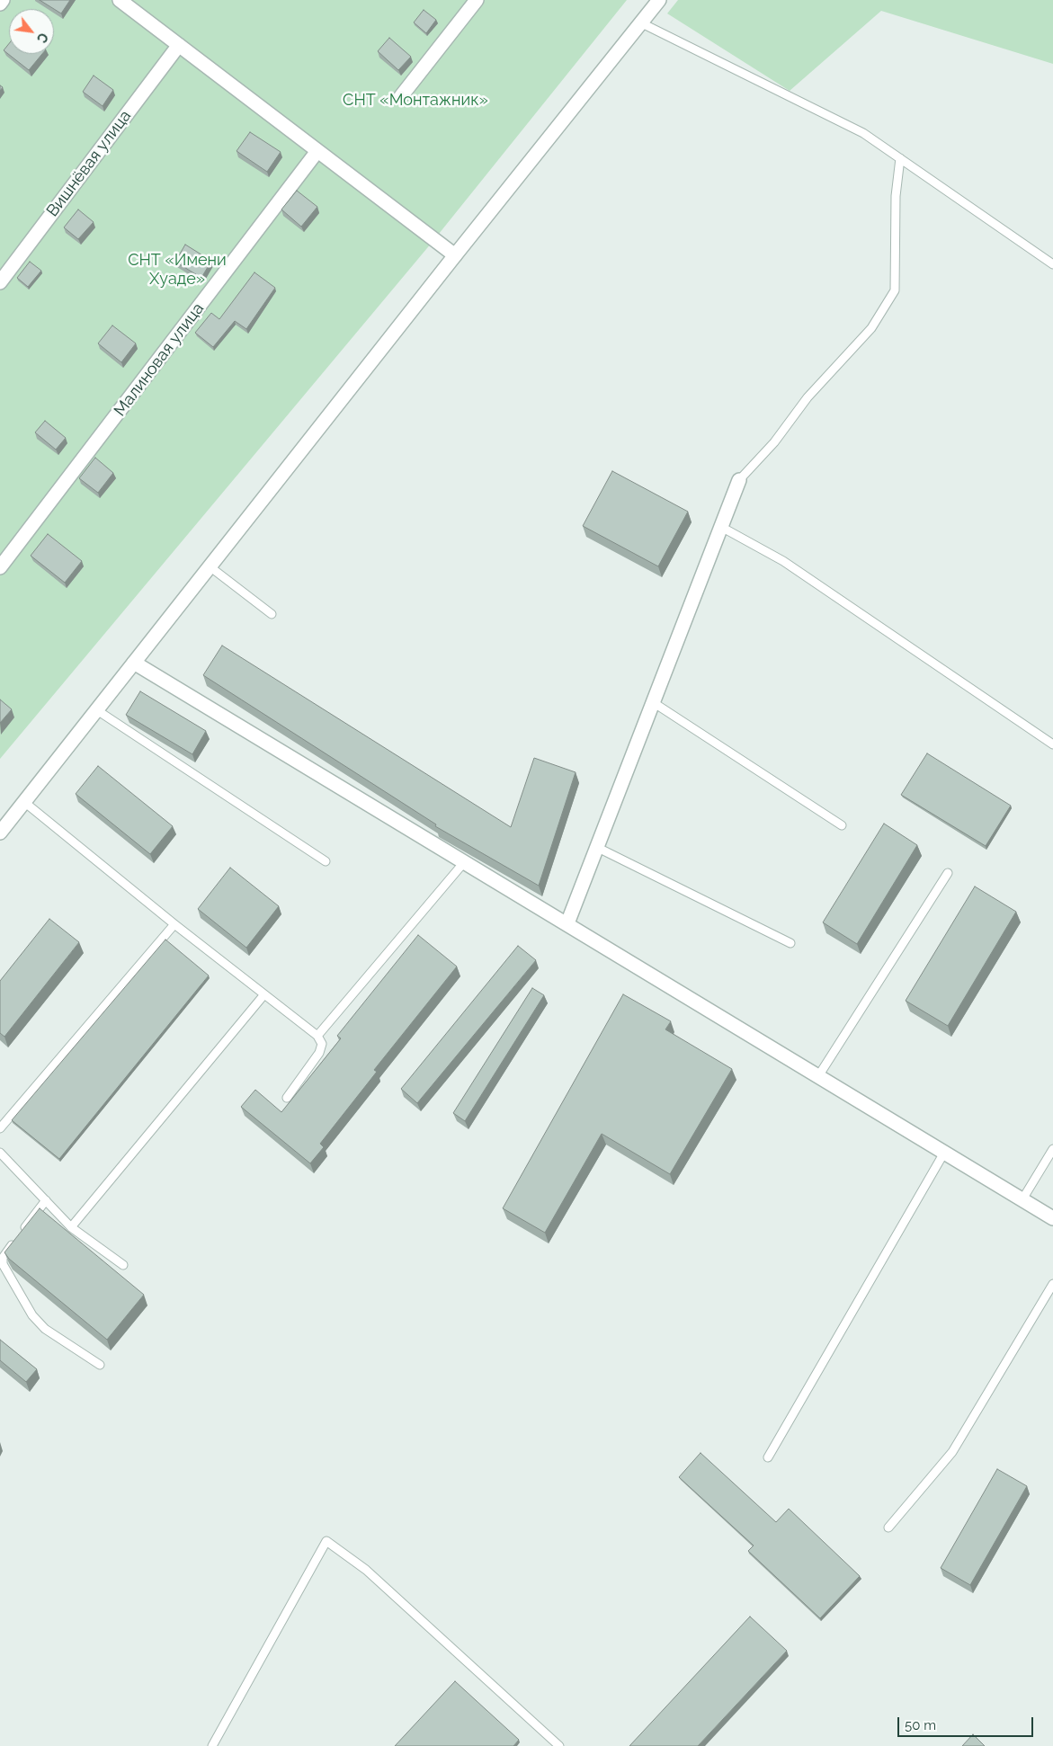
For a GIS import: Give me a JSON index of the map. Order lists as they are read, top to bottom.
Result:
{
  "streets": {
    "street": ["Вишнёвая улица", "Малиновая улица"]
  },
  "parks": ["СНТ «Монтажник»", "СНТ «Имени Хуаде»"],
  "scale_bar": "50 m",
  "north": "bottom right"
}
